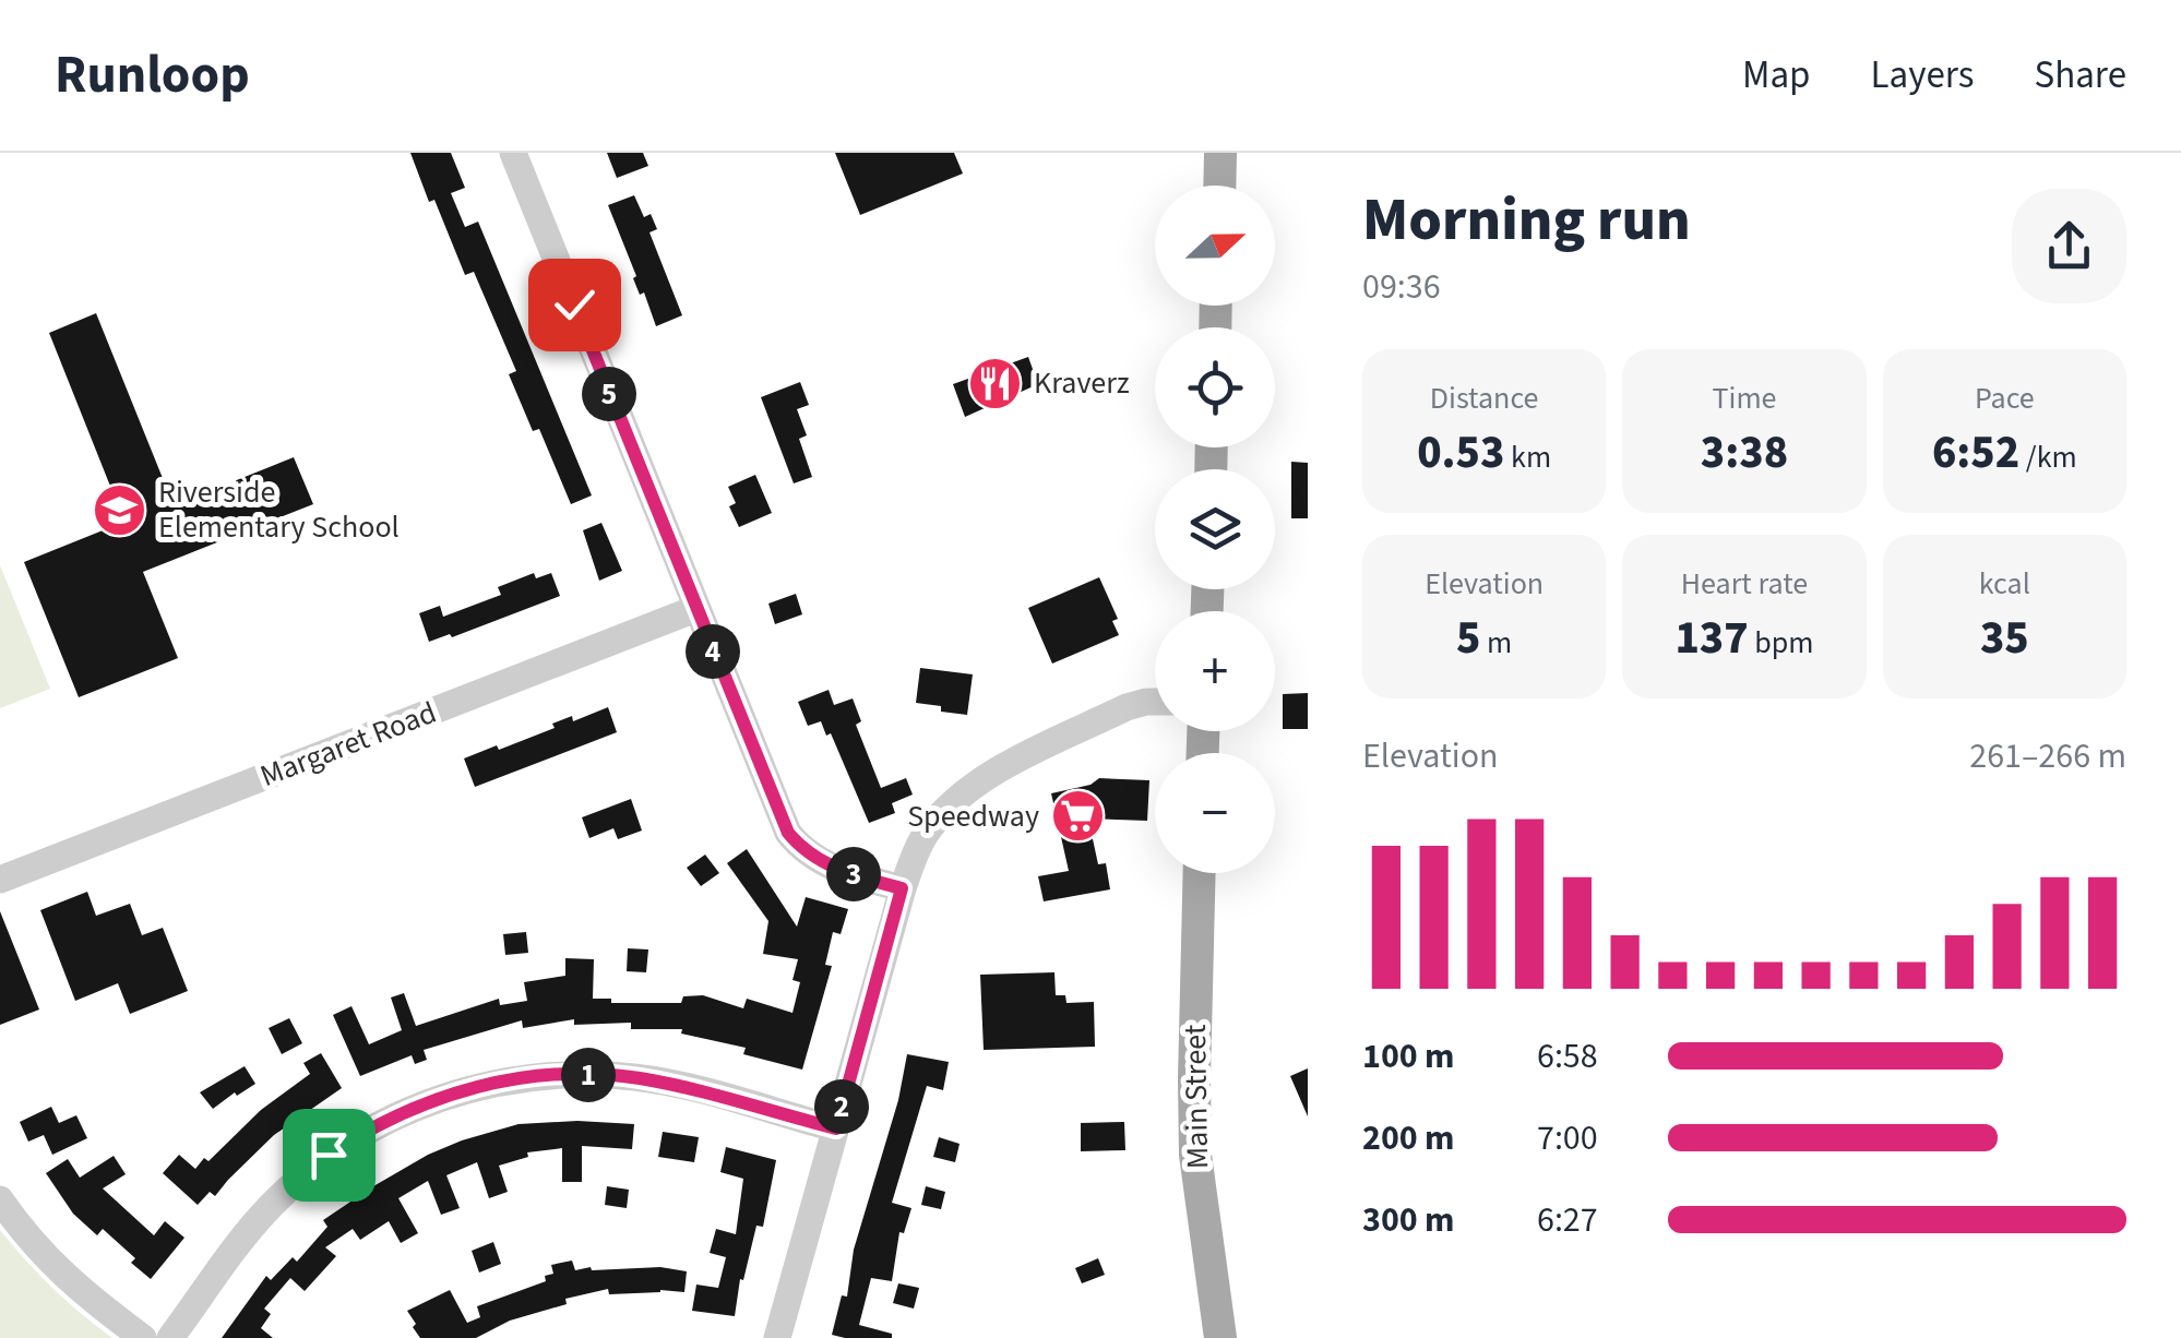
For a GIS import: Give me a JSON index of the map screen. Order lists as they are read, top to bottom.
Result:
{
  "streets": {
    "main road": ["Main Street"],
    "street": ["Margaret Road"]
  },
  "places": {
    "restaurant": ["Kraverz"],
    "school or university": ["Riverside Elementary School"],
    "supermarket": ["Speedway"]
  },
  "north": "right",
  "page": {
    "header": "Runloop",
    "nav": ["Map", "Layers", "Share"],
    "heading": ["Morning run", "09:36"],
    "map_buttons": ["+", "−"],
    "stats": [
      ["Distance", "0.53 km"],
      ["Time", "3:38"],
      ["Pace", "6:52 /km"],
      ["Elevation", "5 m"],
      ["Heart rate", "137 bpm"],
      ["kcal", "35"]
    ],
    "pins": [
      "5",
      "4",
      "3",
      "1",
      "2"
    ],
    "chart": ["Elevation", "261–266 m"],
    "list": [
      {
        "name": "100 m",
        "note": "6:58"
      },
      {
        "name": "200 m",
        "note": "7:00"
      },
      {
        "name": "300 m",
        "note": "6:27"
      }
    ]
  }
}
